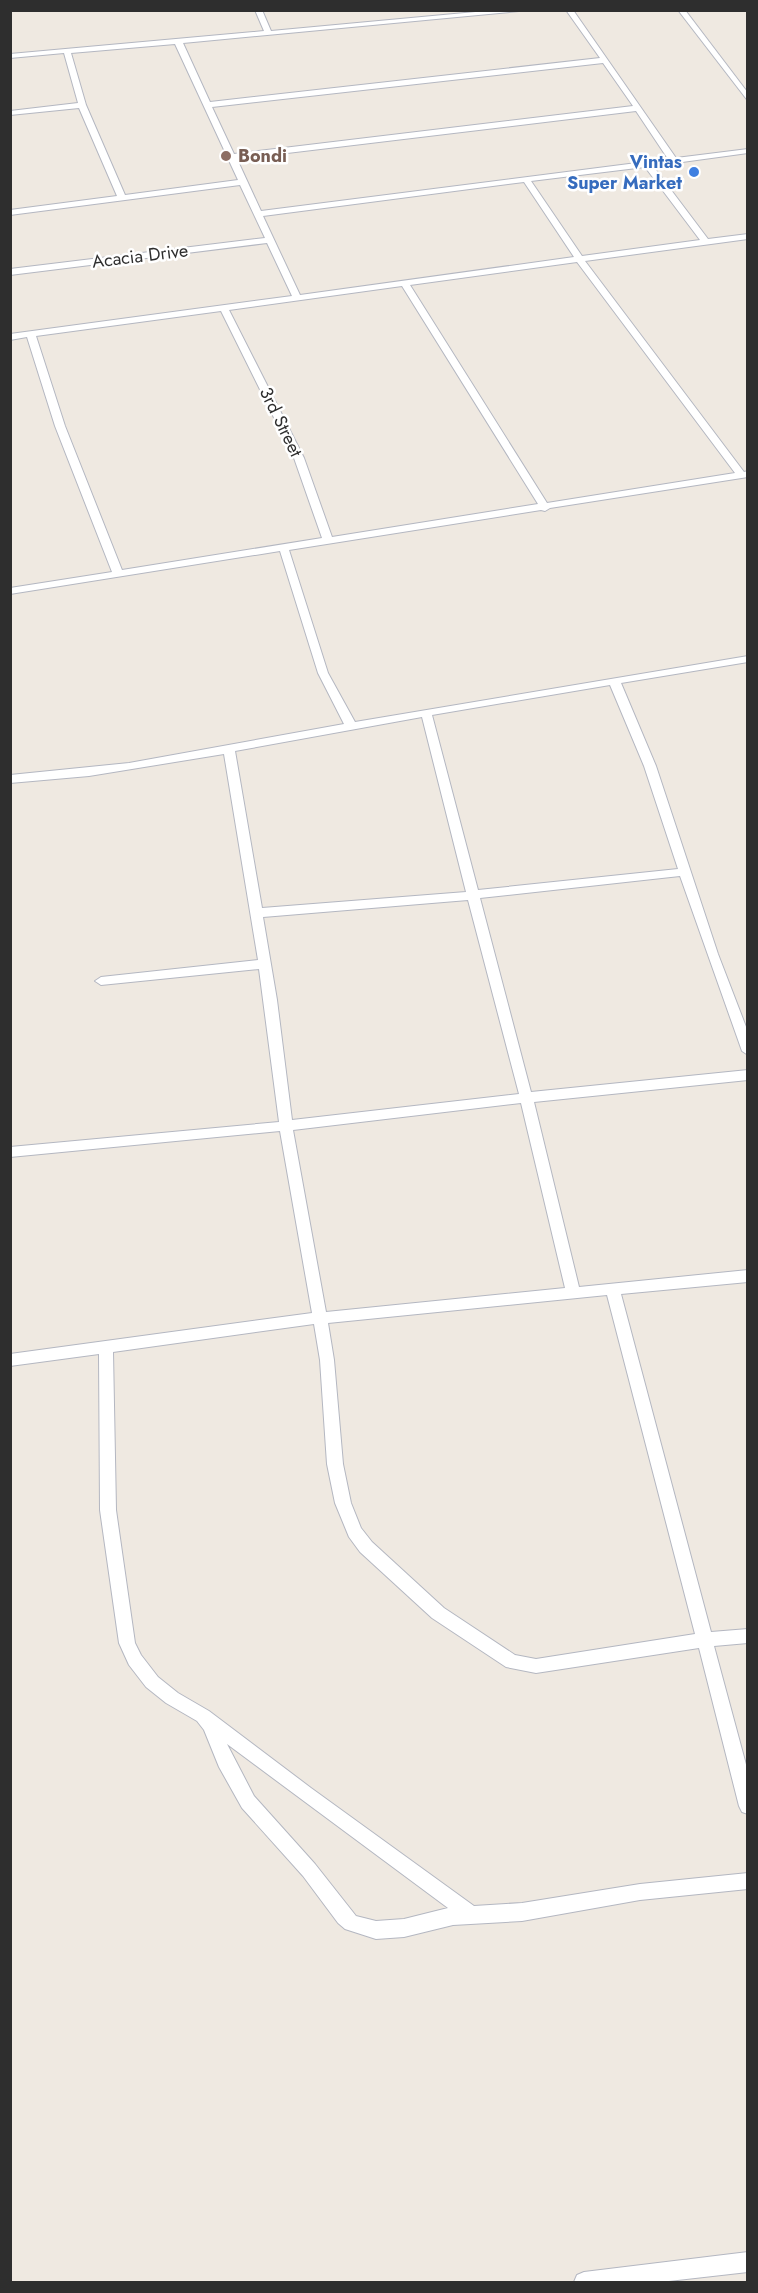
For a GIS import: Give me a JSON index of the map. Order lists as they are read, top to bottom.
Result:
{
  "streets": {
    "street": ["Acacia Drive", "3rd Street"]
  },
  "places": ["Bondi", "Vintas Super Market"]
}
